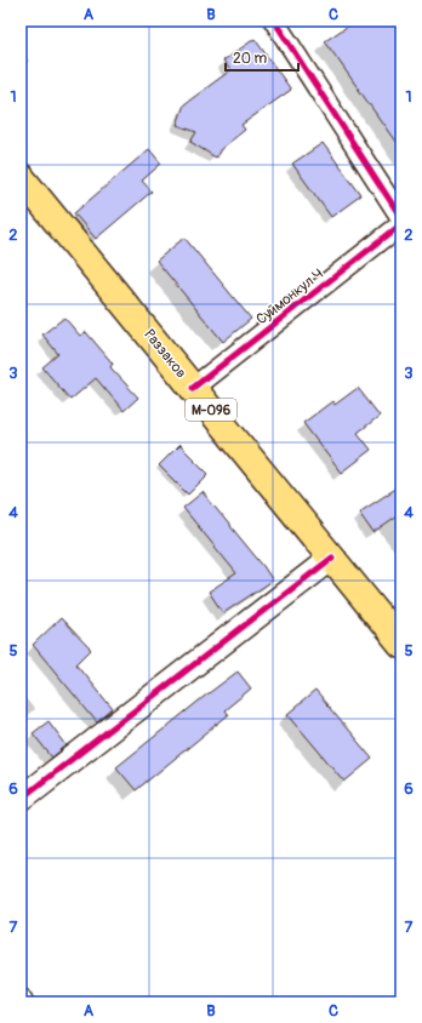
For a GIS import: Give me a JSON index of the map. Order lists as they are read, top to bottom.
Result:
{
  "streets": {
    "main road": ["Раззаков", "М-096"],
    "street": ["Суймонкул Ч"]
  },
  "crossings": [
    ["Суймонкул Ч", "Раззаков"]
  ],
  "scale_bar": "20 m",
  "grid": {
    "columns": ["A", "B", "C"],
    "rows": [
      "1",
      "2",
      "3",
      "4",
      "5",
      "6",
      "7"
    ]
  }
}
